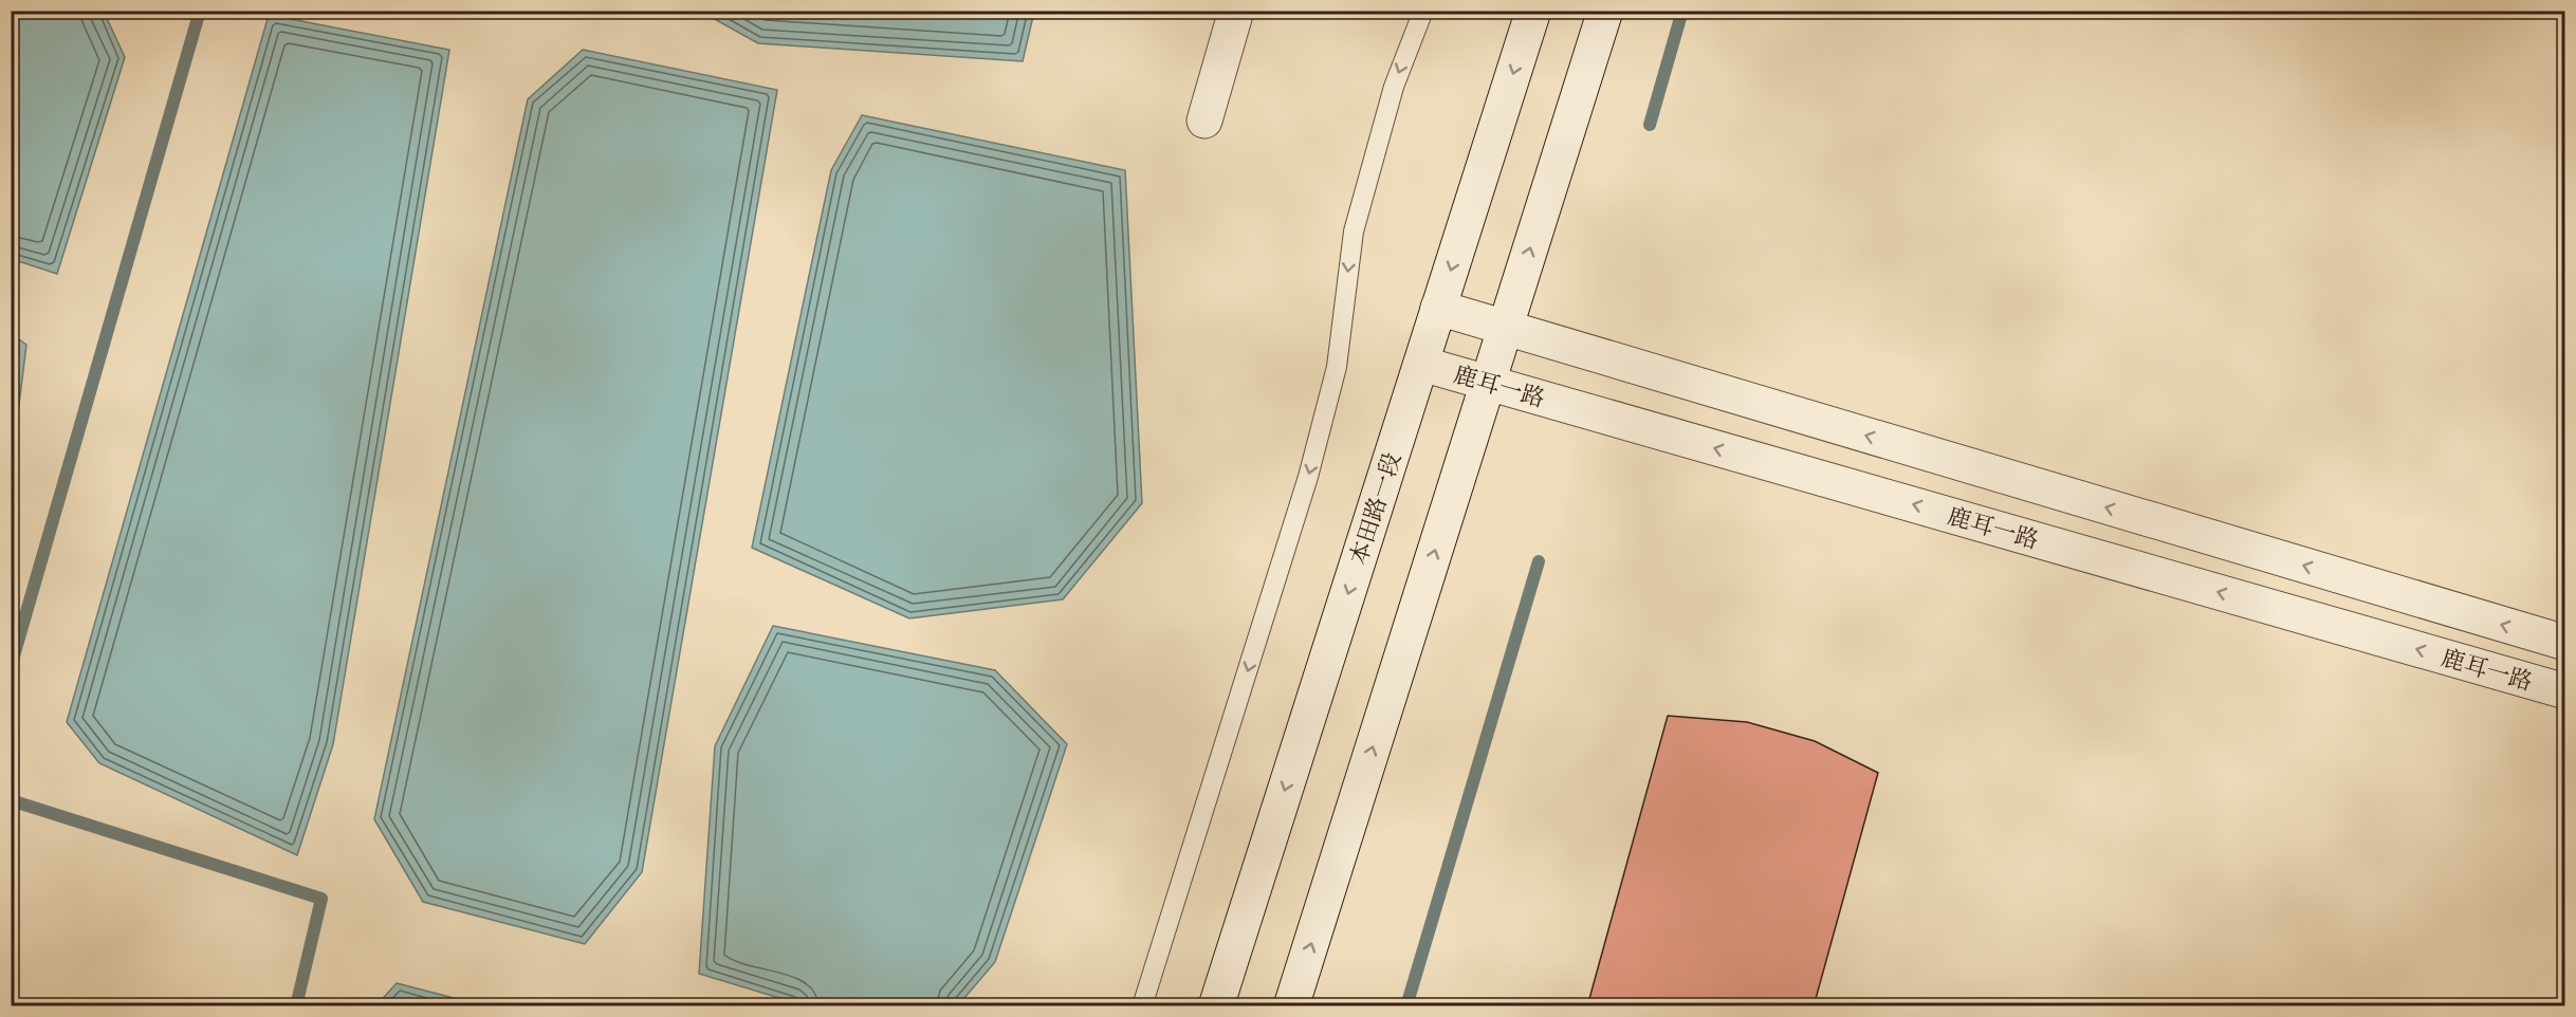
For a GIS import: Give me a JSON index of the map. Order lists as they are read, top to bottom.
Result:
{
  "streets": {
    "street": ["鹿耳一路", "本田路一段"]
  },
  "crossings": [
    ["鹿耳一路", "本田路一段"]
  ],
  "one_way": ["鹿耳一路"]
}
